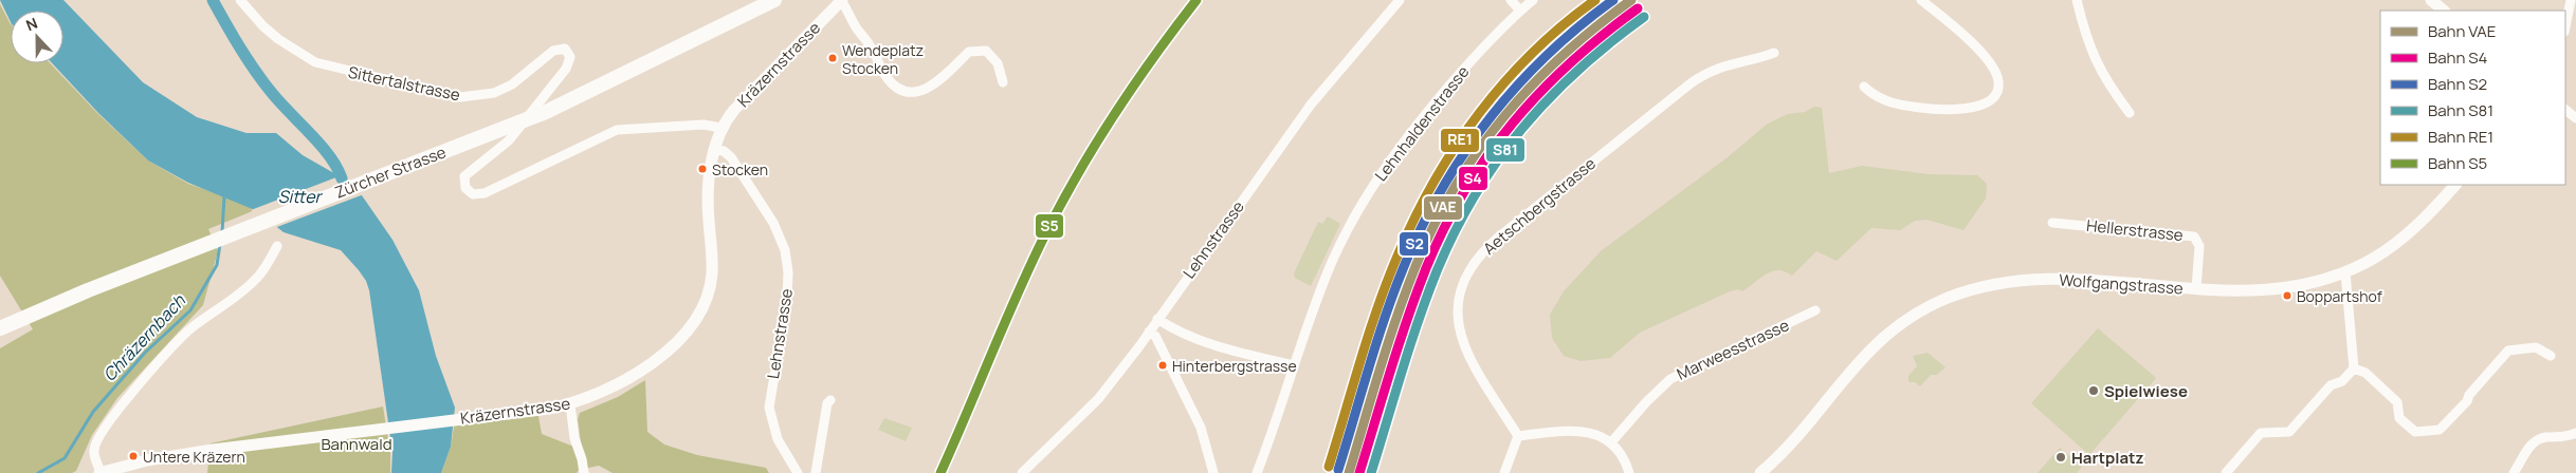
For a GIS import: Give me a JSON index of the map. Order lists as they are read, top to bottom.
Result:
{
  "streets": {
    "main road": ["Zürcher Strasse"],
    "street": [
      "Kräzernstrasse",
      "Sittertalstrasse",
      "Lehnhaldenstrasse",
      "Aetschbergstrasse",
      "Hellerstrasse",
      "Lehnstrasse",
      "Wolfgangstrasse",
      "Marweesstrasse"
    ]
  },
  "crossings": [
    ["Kräzernstrasse", "Sittertalstrasse"],
    ["Kräzernstrasse", "Lehnstrasse"],
    ["Hellerstrasse", "Wolfgangstrasse"]
  ],
  "water": ["Sitter", "Chräzernbach"],
  "parks": ["Bannwald"],
  "places": [
    "Wendeplatz Stocken",
    "Stocken",
    "Boppartshof",
    "Hinterbergstrasse",
    "Spielwiese",
    "Untere Kräzern",
    "Hartplatz"
  ],
  "lines": [
    "rail line VAE",
    "rail line S2",
    "rail line RE1",
    "rail line S5",
    "rail line S4",
    "rail line S81"
  ],
  "legend": [
    "Bahn VAE",
    "Bahn S4",
    "Bahn S2",
    "Bahn S81",
    "Bahn RE1",
    "Bahn S5"
  ],
  "north": "top"
}
